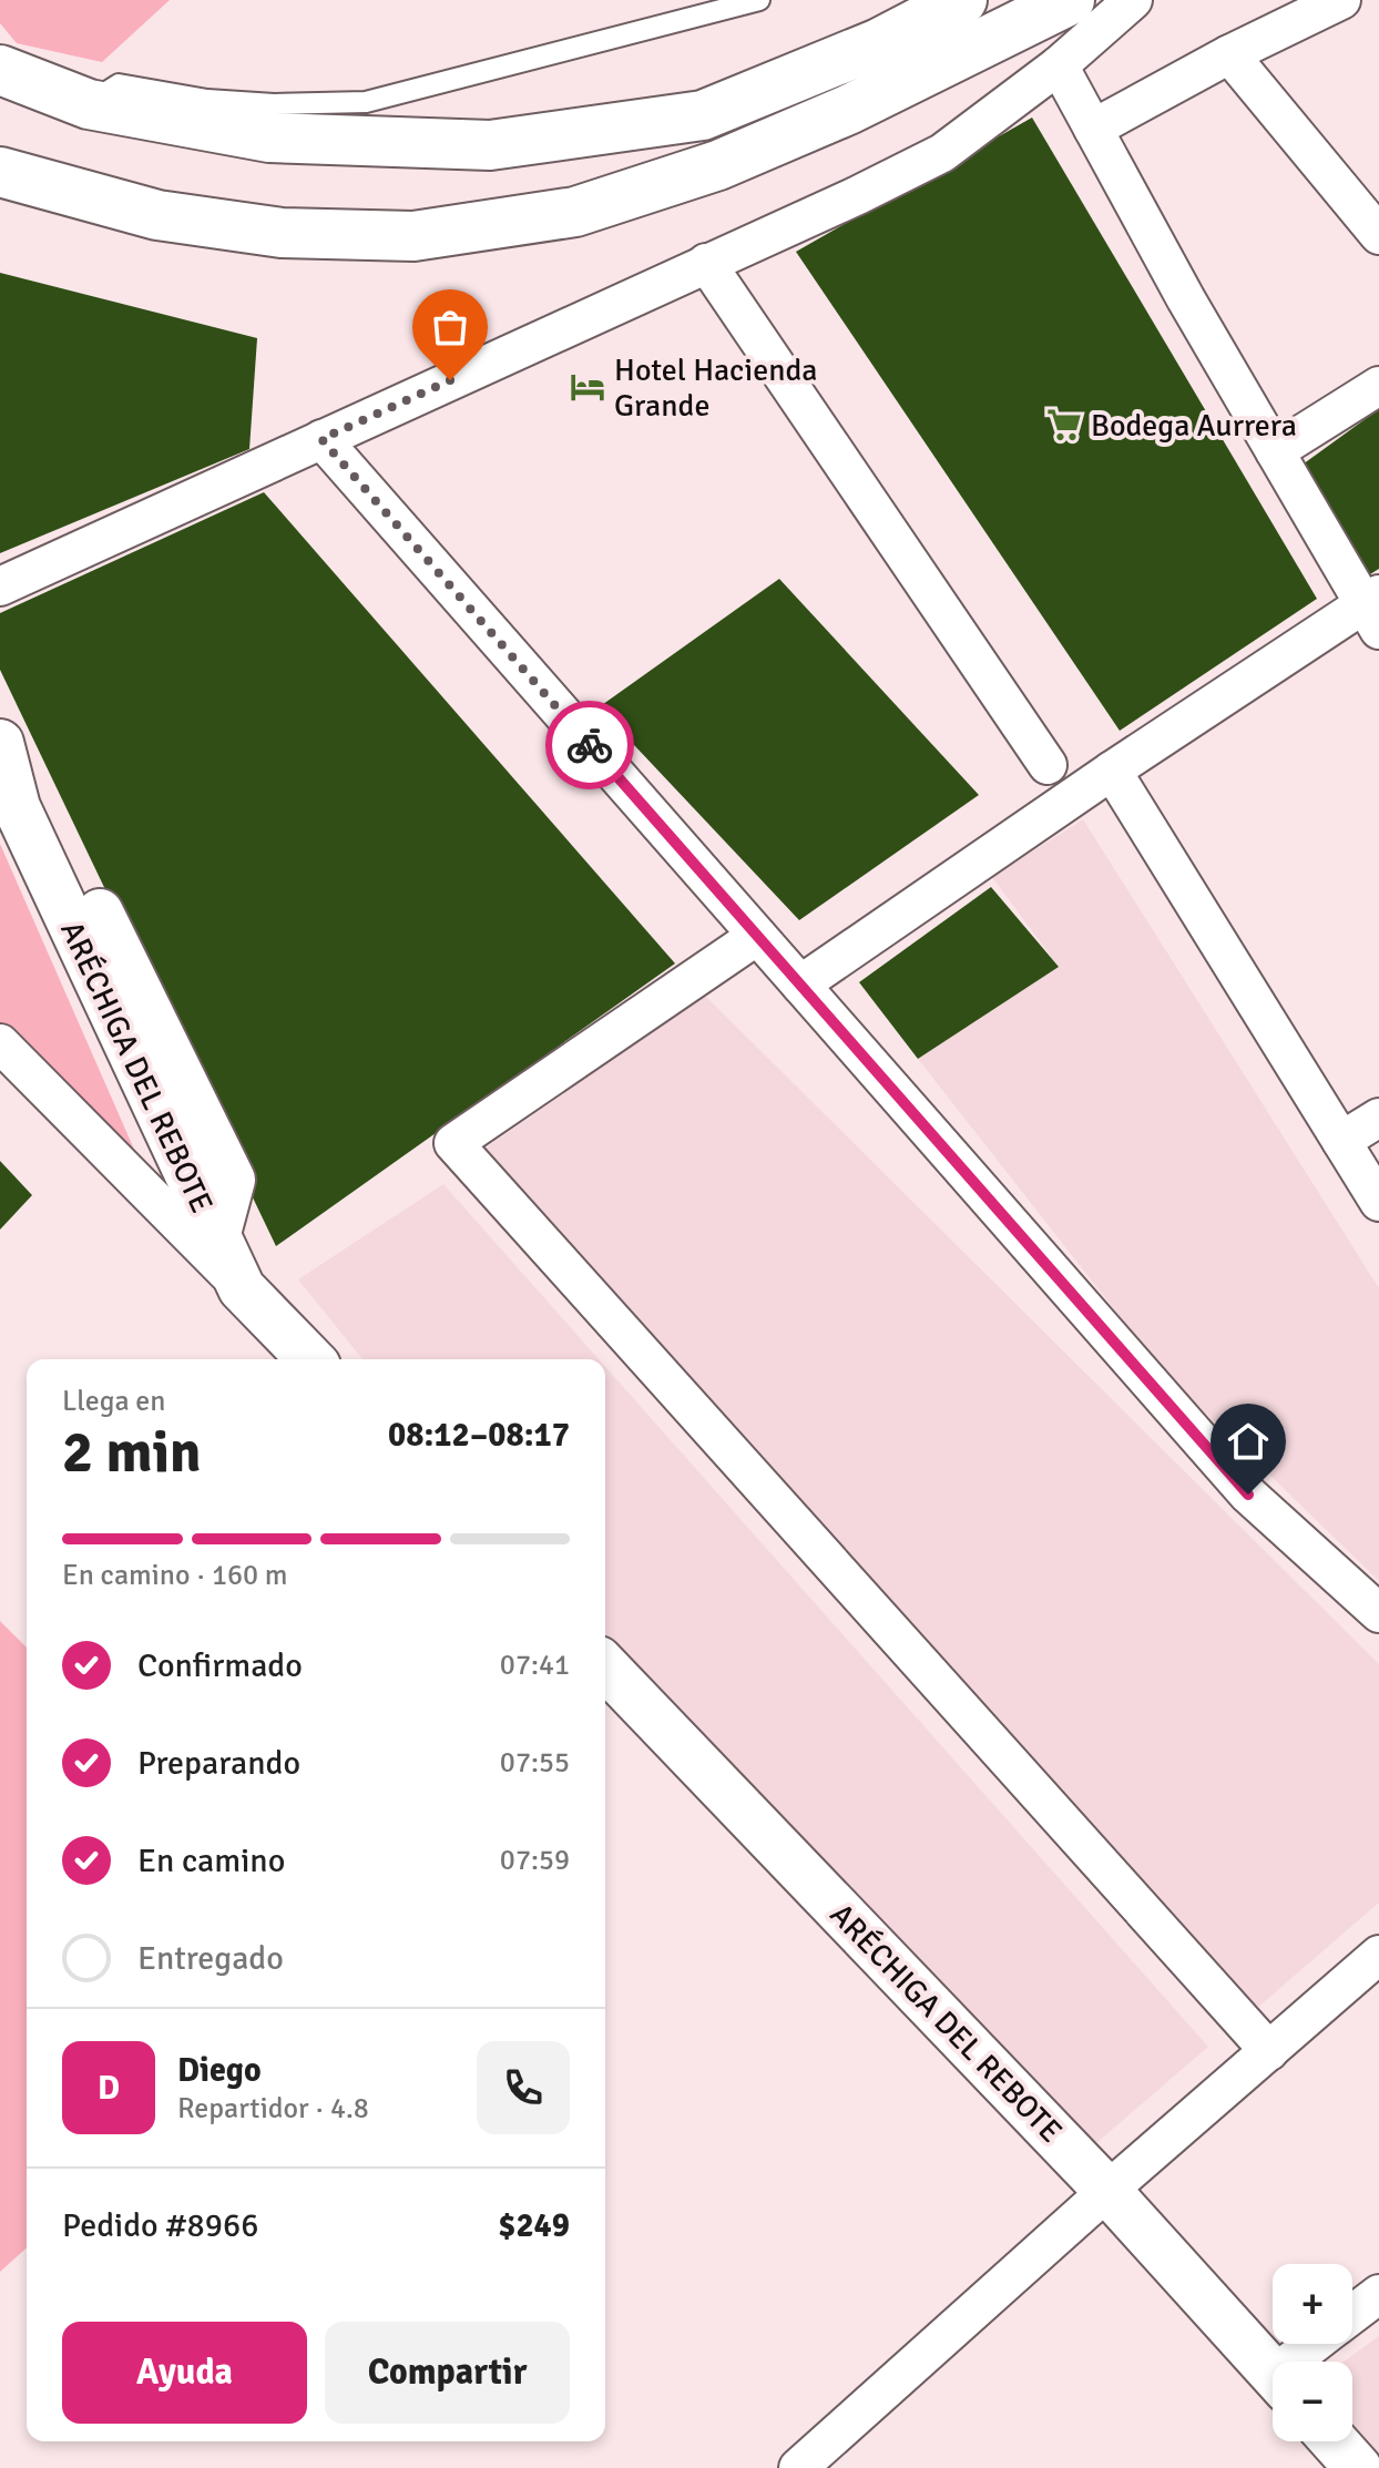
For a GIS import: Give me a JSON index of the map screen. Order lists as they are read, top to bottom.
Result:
{
  "streets": {
    "street": ["ARÉCHIGA DEL REBOTE"]
  },
  "places": {
    "hotel": ["Hotel Hacienda Grande"],
    "supermarket": ["Bodega Aurrera"]
  },
  "page": {
    "heading": ["2 min", "Llega en", "08:12–08:17"],
    "panel": [
      "Diego",
      "Repartidor · 4.8",
      "Pedido #8966",
      "$249"
    ],
    "bar": "En camino · 160 m",
    "list": [
      ["Confirmado", "07:41"],
      ["Preparando", "07:55"],
      ["En camino", "07:59"],
      "Entregado"
    ],
    "round": "D",
    "map_buttons": ["+", "−"],
    "buttons": ["Ayuda", "Compartir"]
  }
}
